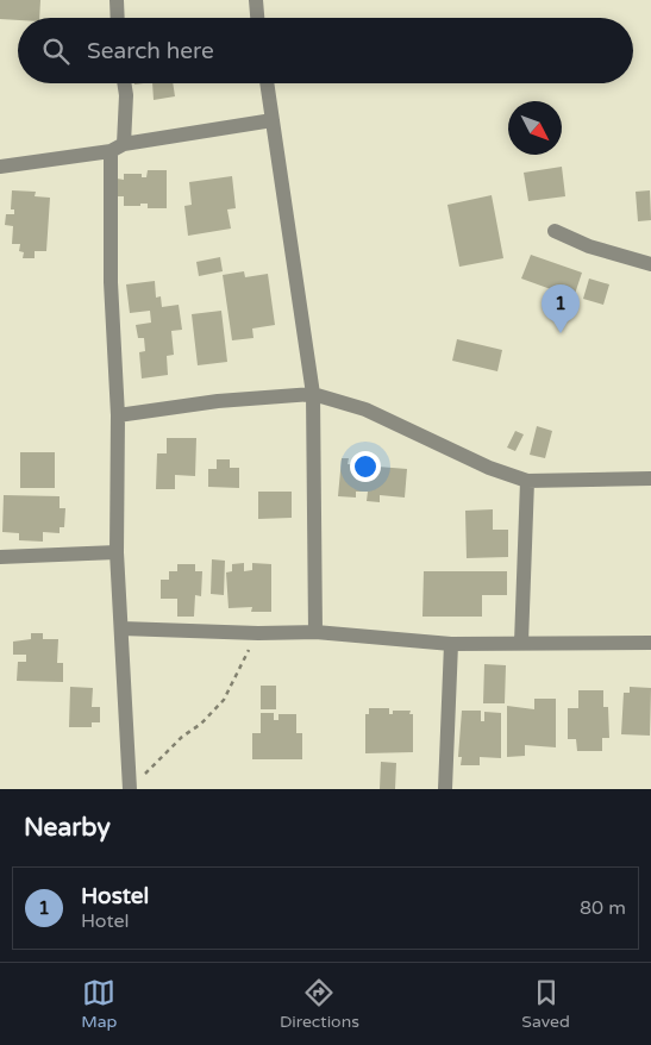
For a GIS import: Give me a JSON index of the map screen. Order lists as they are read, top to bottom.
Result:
{
  "north": "bottom right",
  "page": {
    "search": "Search here",
    "pins": "1",
    "heading": "Nearby",
    "list": [
      {
        "mark": "1",
        "name": "Hostel",
        "note": "Hotel",
        "value": "80 m"
      }
    ],
    "nav": ["Map", "Directions", "Saved"]
  }
}
